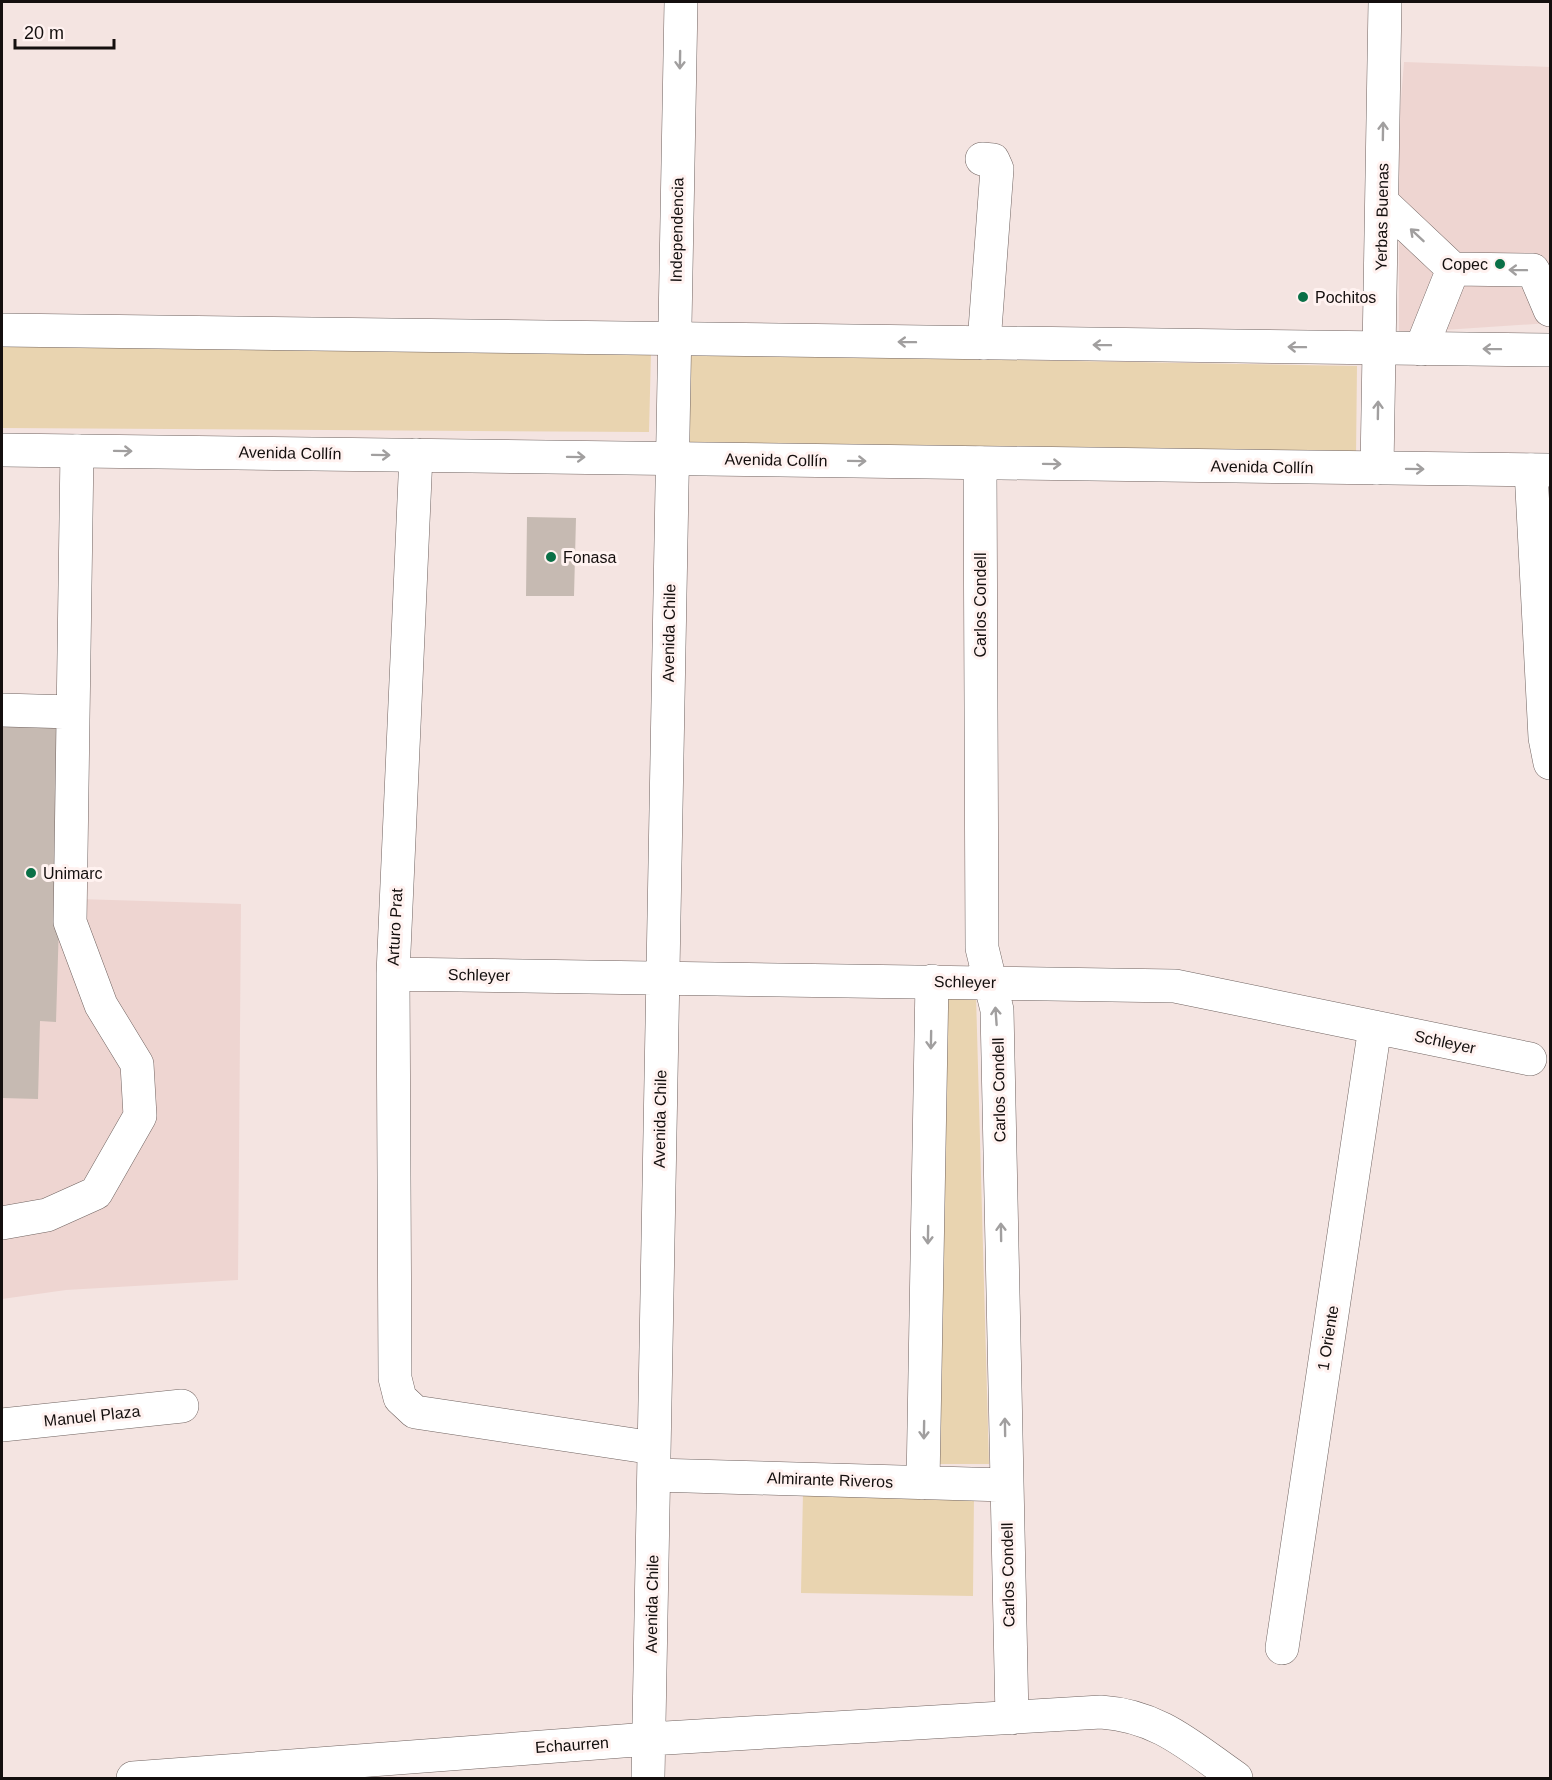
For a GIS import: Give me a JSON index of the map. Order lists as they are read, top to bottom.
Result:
{
  "streets": {
    "street": [
      "Yerbas Buenas",
      "Independencia",
      "Avenida Collín",
      "Carlos Condell",
      "Avenida Chile",
      "Arturo Prat",
      "Schleyer",
      "1 Oriente",
      "Manuel Plaza",
      "Almirante Riveros",
      "Echaurren"
    ]
  },
  "crossings": [
    ["Yerbas Buenas", "Avenida Collín"],
    ["Independencia", "Avenida Collín"],
    ["Independencia", "Avenida Chile"],
    ["Avenida Collín", "Carlos Condell"],
    ["Avenida Collín", "Avenida Chile"],
    ["Avenida Collín", "Arturo Prat"],
    ["Carlos Condell", "Schleyer"],
    ["Carlos Condell", "Almirante Riveros"],
    ["Carlos Condell", "Echaurren"],
    ["Avenida Chile", "Schleyer"],
    ["Avenida Chile", "Almirante Riveros"],
    ["Avenida Chile", "Echaurren"],
    ["Arturo Prat", "Schleyer"],
    ["Arturo Prat", "Almirante Riveros"],
    ["Schleyer", "1 Oriente"]
  ],
  "one_way": ["Yerbas Buenas", "Independencia"],
  "places": [
    "Copec",
    "Pochitos",
    "Fonasa",
    "Unimarc"
  ],
  "scale_bar": "20 m"
}
